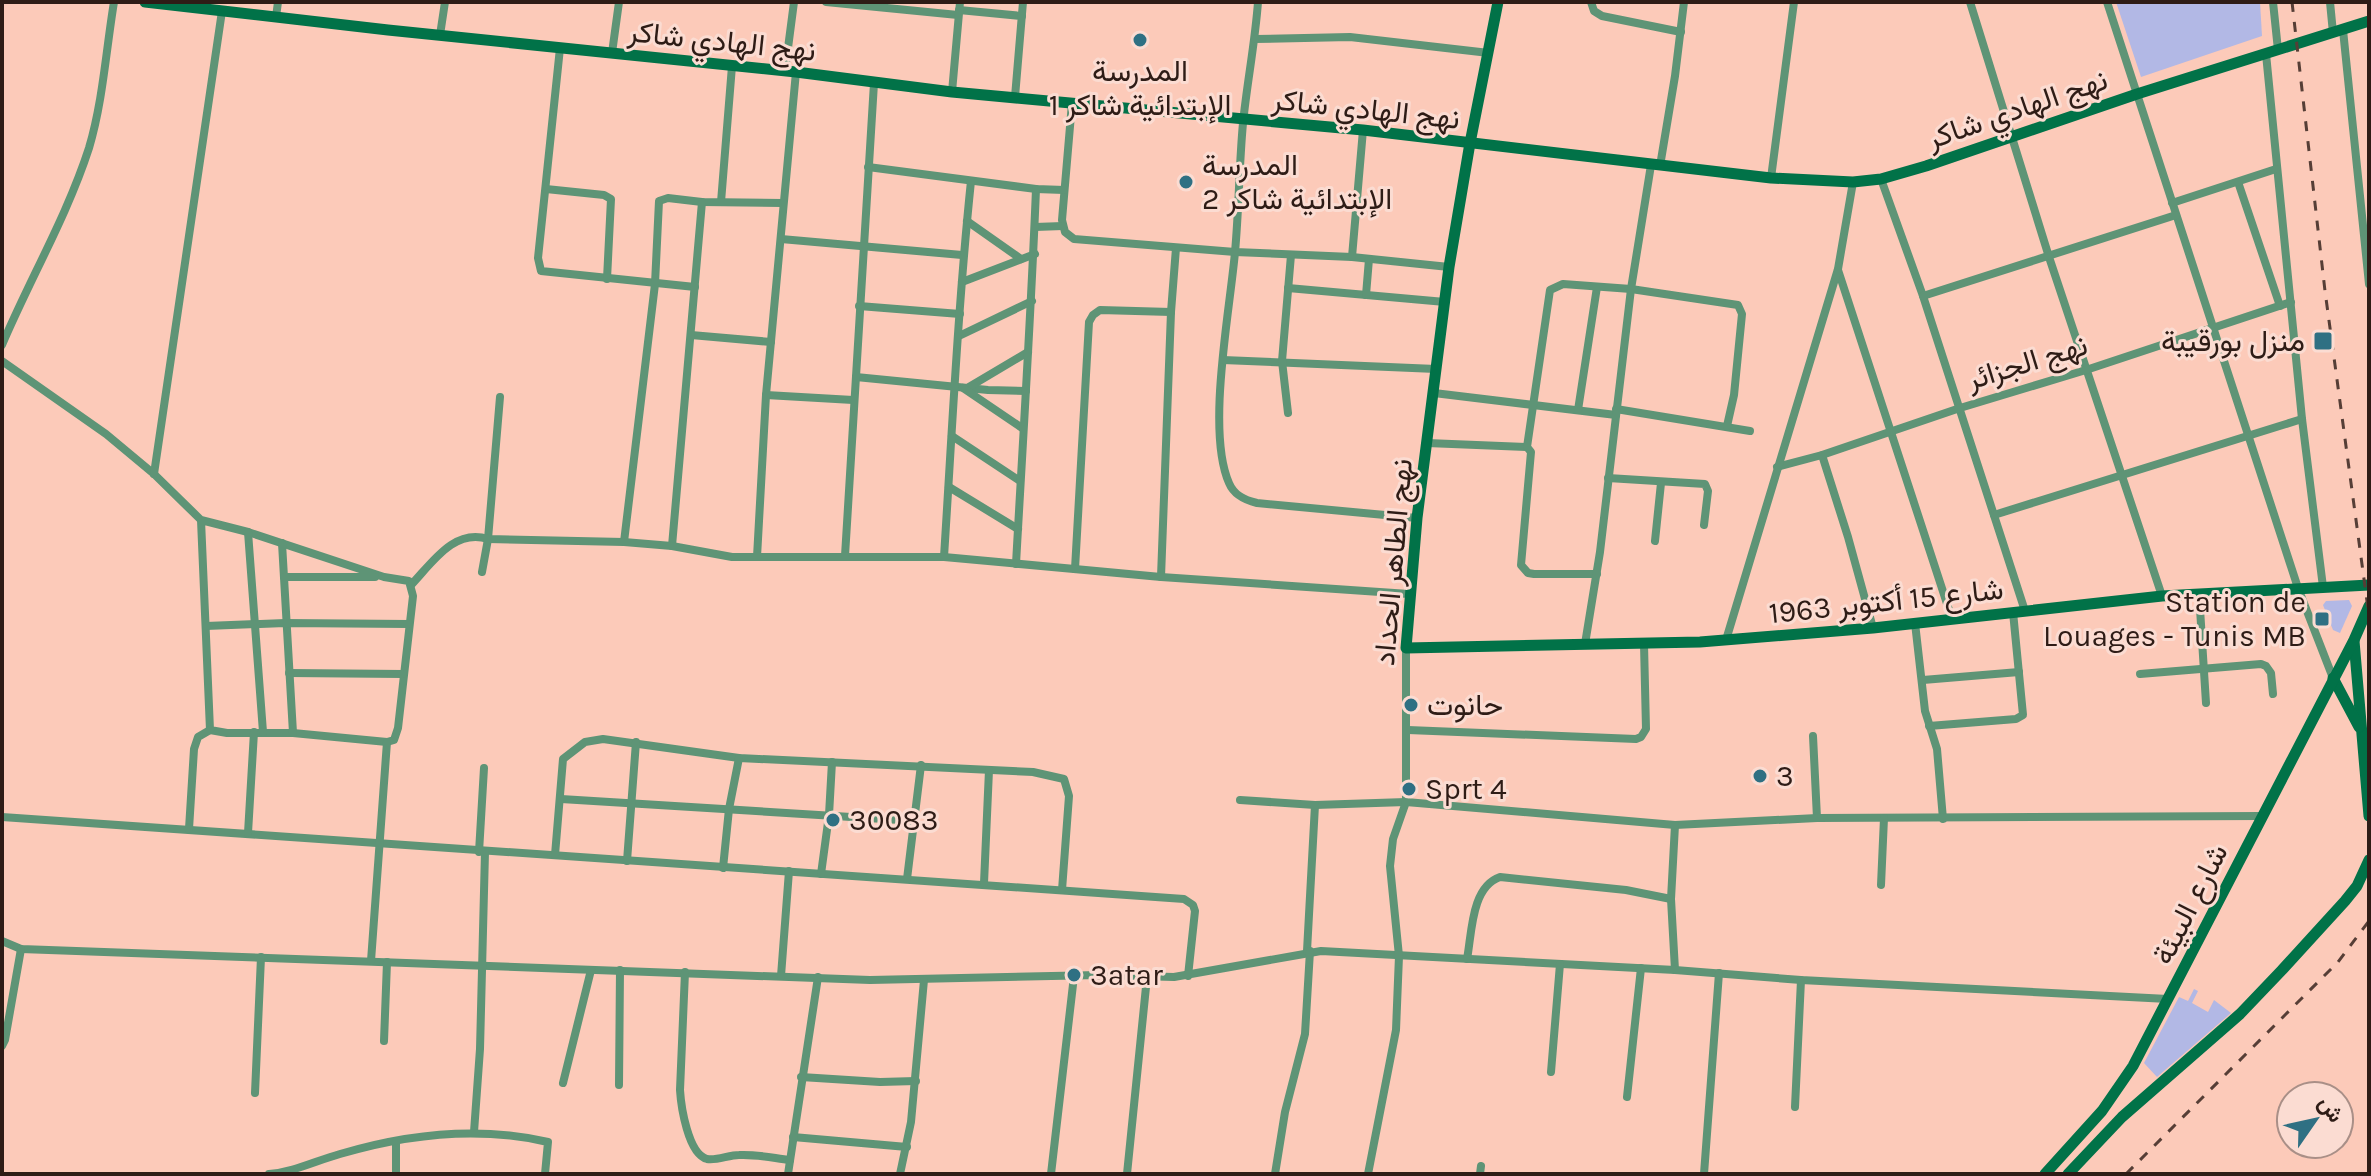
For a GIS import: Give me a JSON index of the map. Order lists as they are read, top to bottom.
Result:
{
  "streets": {
    "street": [
      "نهج الهادي شاكر",
      "نهج الجزائر",
      "نهج الطاهر الحداد",
      "شارع 15 أكتوبر 1963",
      "شارع البيئة"
    ]
  },
  "crossings": [
    ["نهج الهادي شاكر", "نهج الطاهر الحداد"],
    ["نهج الطاهر الحداد", "شارع 15 أكتوبر 1963"]
  ],
  "places": {
    "other": [
      "المدرسة الإبتدائية شاكر 1",
      "المدرسة الإبتدائية شاكر 2",
      "حانوت",
      "3",
      "Sprt 4",
      "30083",
      "3atar"
    ],
    "transit": ["منزل بورقيبة", "Station de Louages - Tunis MB"]
  },
  "north": "top right"
}
